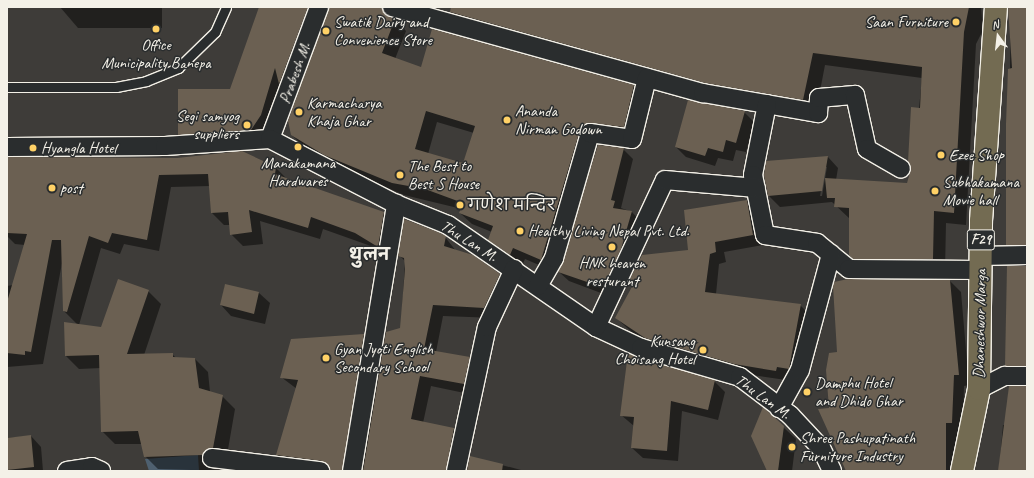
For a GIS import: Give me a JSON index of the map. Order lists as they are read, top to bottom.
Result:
{
  "streets": {
    "main road": ["F29", "Dhaneshwor Marga"],
    "street": ["Prabesh M.", "Thu Lan M."]
  },
  "crossings": [
    ["Prabesh M.", "Thu Lan M."]
  ],
  "districts": ["थुलन"],
  "places": [
    "Saan Furniture",
    "Office Municipality Banepa",
    "Swatik Dairy and Convenience Store",
    "Karmacharya Khaja Ghar",
    "Ananda Nirman Godown",
    "Segi samyog suppliers",
    "Manakamana Hardwares",
    "Hyangla Hotel",
    "Ezee Shop",
    "The Best to Best S House",
    "post",
    "Subhakamana Movie hall",
    "गणेश मन्दिर",
    "Healthy Living Nepal Pvt. Ltd.",
    "HNK heaven resturant",
    "Kunsang Choisang Hotel",
    "Gyan Jyoti English Secondary School",
    "Damphu Hotel and Dhido Ghar",
    "Shree Pashupatinath Furniture Industry"
  ],
  "north": "top"
}
